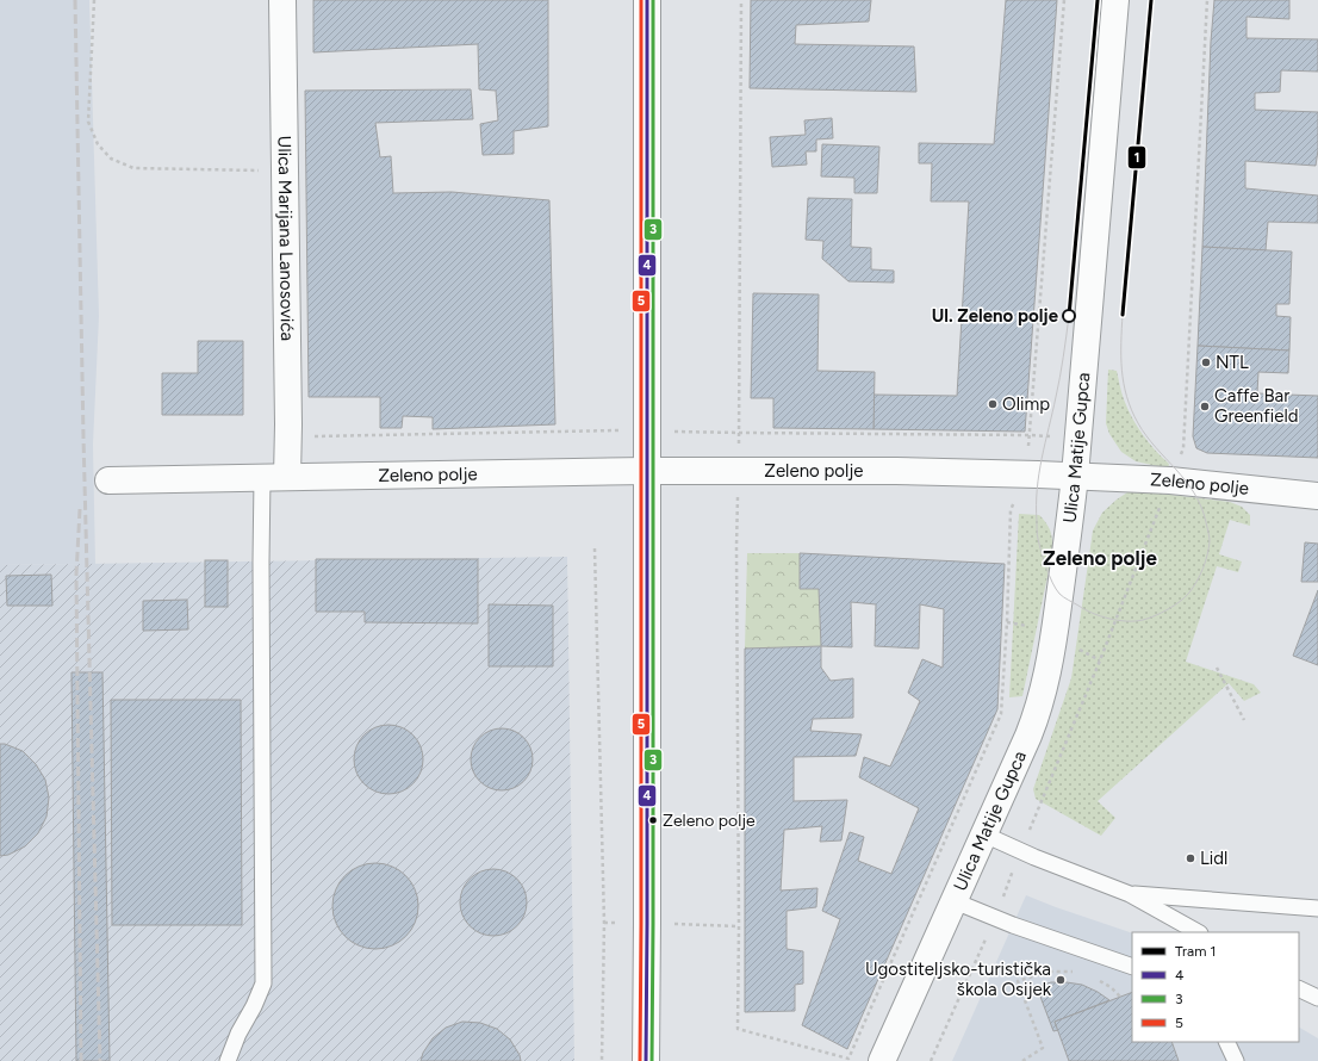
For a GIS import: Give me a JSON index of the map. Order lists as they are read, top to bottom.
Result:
{
  "streets": {
    "main road": ["Ulica Marijana Lanosovića", "Ulica Matije Gupca", "Zeleno polje"]
  },
  "crossings": [
    ["Ulica Marijana Lanosovića", "Zeleno polje"],
    ["Ulica Matije Gupca", "Zeleno polje"]
  ],
  "districts": ["Zeleno polje"],
  "places": [
    "Ul. Zeleno polje",
    "NTL",
    "Olimp",
    "Caffe Bar Greenfield",
    "Zeleno polje",
    "Lidl",
    "Ugostiteljsko-turistička škola Osijek"
  ],
  "lines": [
    "tram line 1",
    "transit line 4",
    "transit line 3",
    "transit line 5"
  ],
  "legend": [
    "Tram 1",
    "4",
    "3",
    "5"
  ]
}
